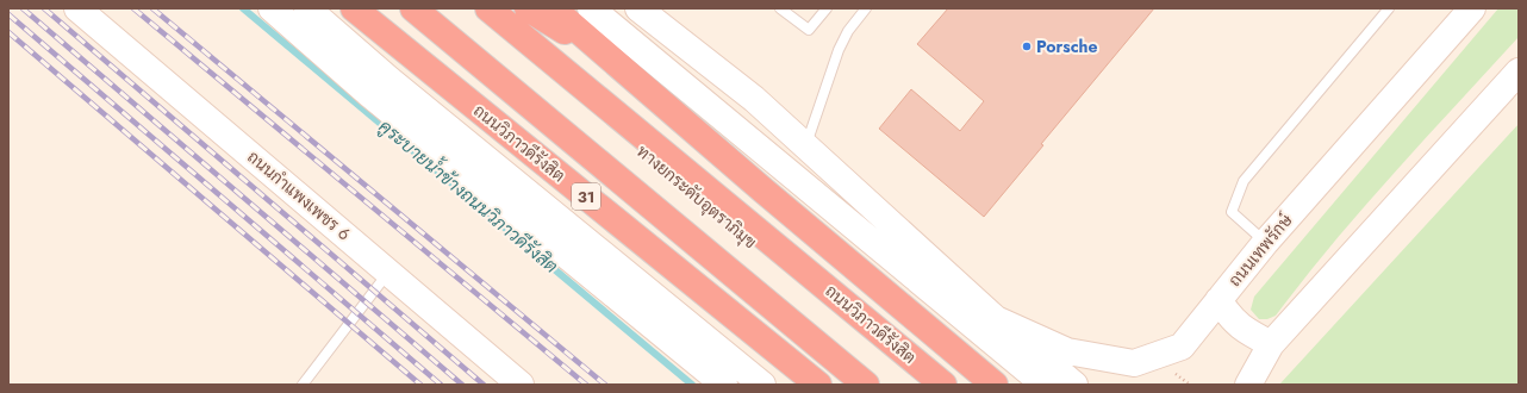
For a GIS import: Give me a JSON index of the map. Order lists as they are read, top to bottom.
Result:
{
  "streets": {
    "highway": ["ถนนวิภาวดีรังสิต", "31", "ทางยกระดับอุตราภิมุข"],
    "main road": ["ถนนกำแพงเพชร 6", "ถนนเทพรักษ์"]
  },
  "water": ["คูระบายน้ำข้างถนนวิภาวดีรังสิต"],
  "places": ["Porsche"]
}
